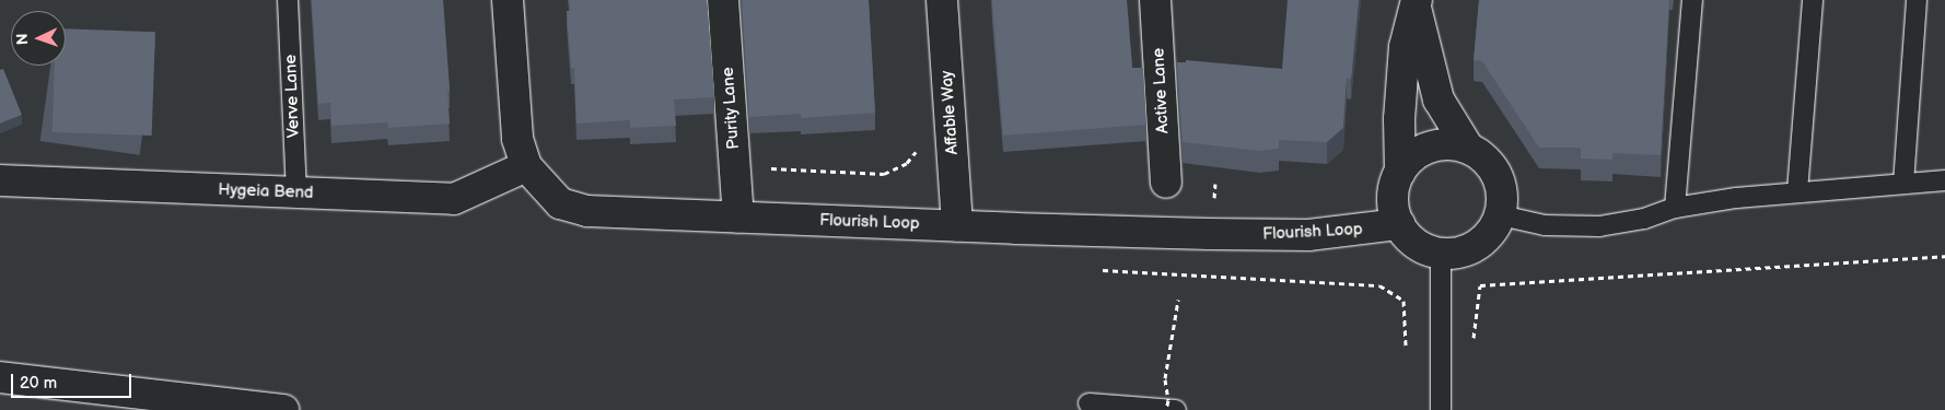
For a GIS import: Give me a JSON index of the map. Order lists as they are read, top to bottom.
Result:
{
  "streets": {
    "main road": [
      "Active Lane",
      "Purity Lane",
      "Affable Way",
      "Hygeia Bend",
      "Flourish Loop"
    ],
    "lane": ["Verve Lane"]
  },
  "crossings": [
    ["Verve Lane", "Hygeia Bend"],
    ["Purity Lane", "Flourish Loop"],
    ["Affable Way", "Flourish Loop"],
    ["Hygeia Bend", "Flourish Loop"]
  ],
  "scale_bar": "20 m",
  "north": "left"
}
